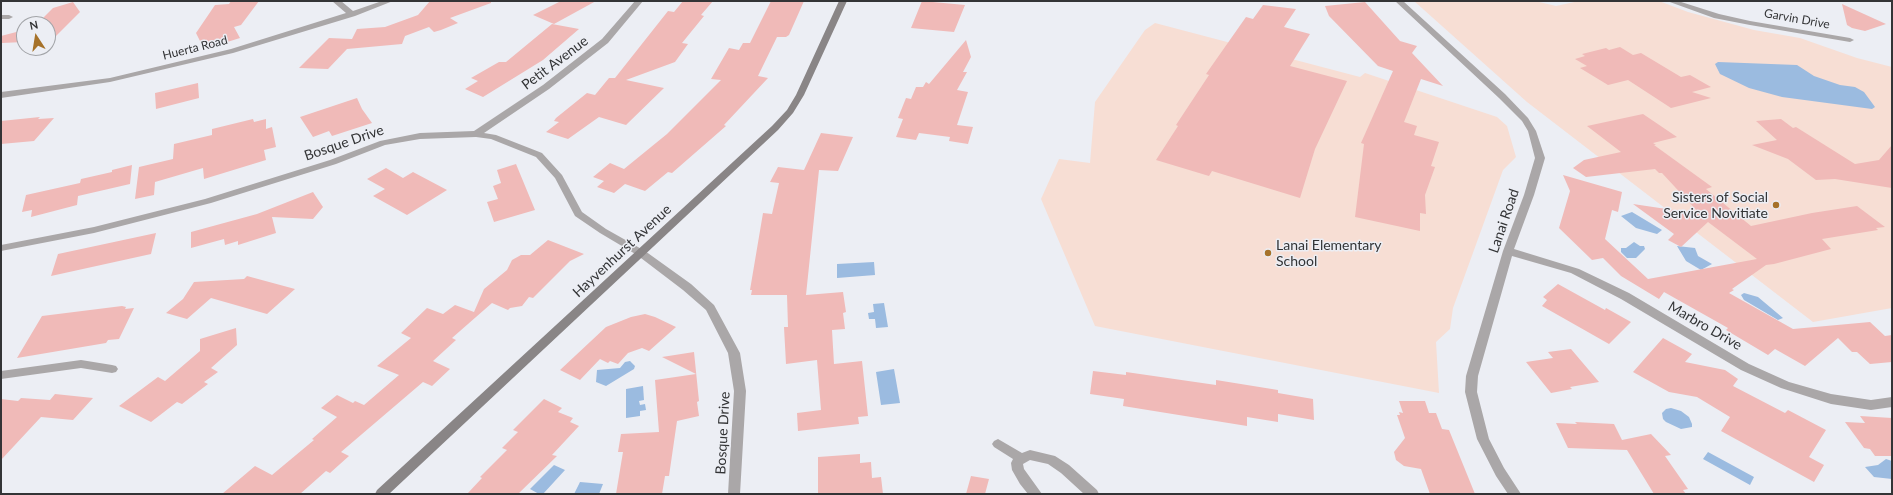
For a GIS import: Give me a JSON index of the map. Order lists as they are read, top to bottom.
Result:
{
  "streets": {
    "main road": ["Hayvenhurst Avenue"],
    "street": [
      "Garvin Drive",
      "Huerta Road",
      "Petit Avenue",
      "Bosque Drive",
      "Lanai Road",
      "Marbro Drive"
    ]
  },
  "crossings": [
    ["Petit Avenue", "Bosque Drive"],
    ["Bosque Drive", "Hayvenhurst Avenue"],
    ["Lanai Road", "Marbro Drive"]
  ],
  "places": ["Sisters of Social Service Novitiate", "Lanai Elementary School"],
  "north": "top"
}
